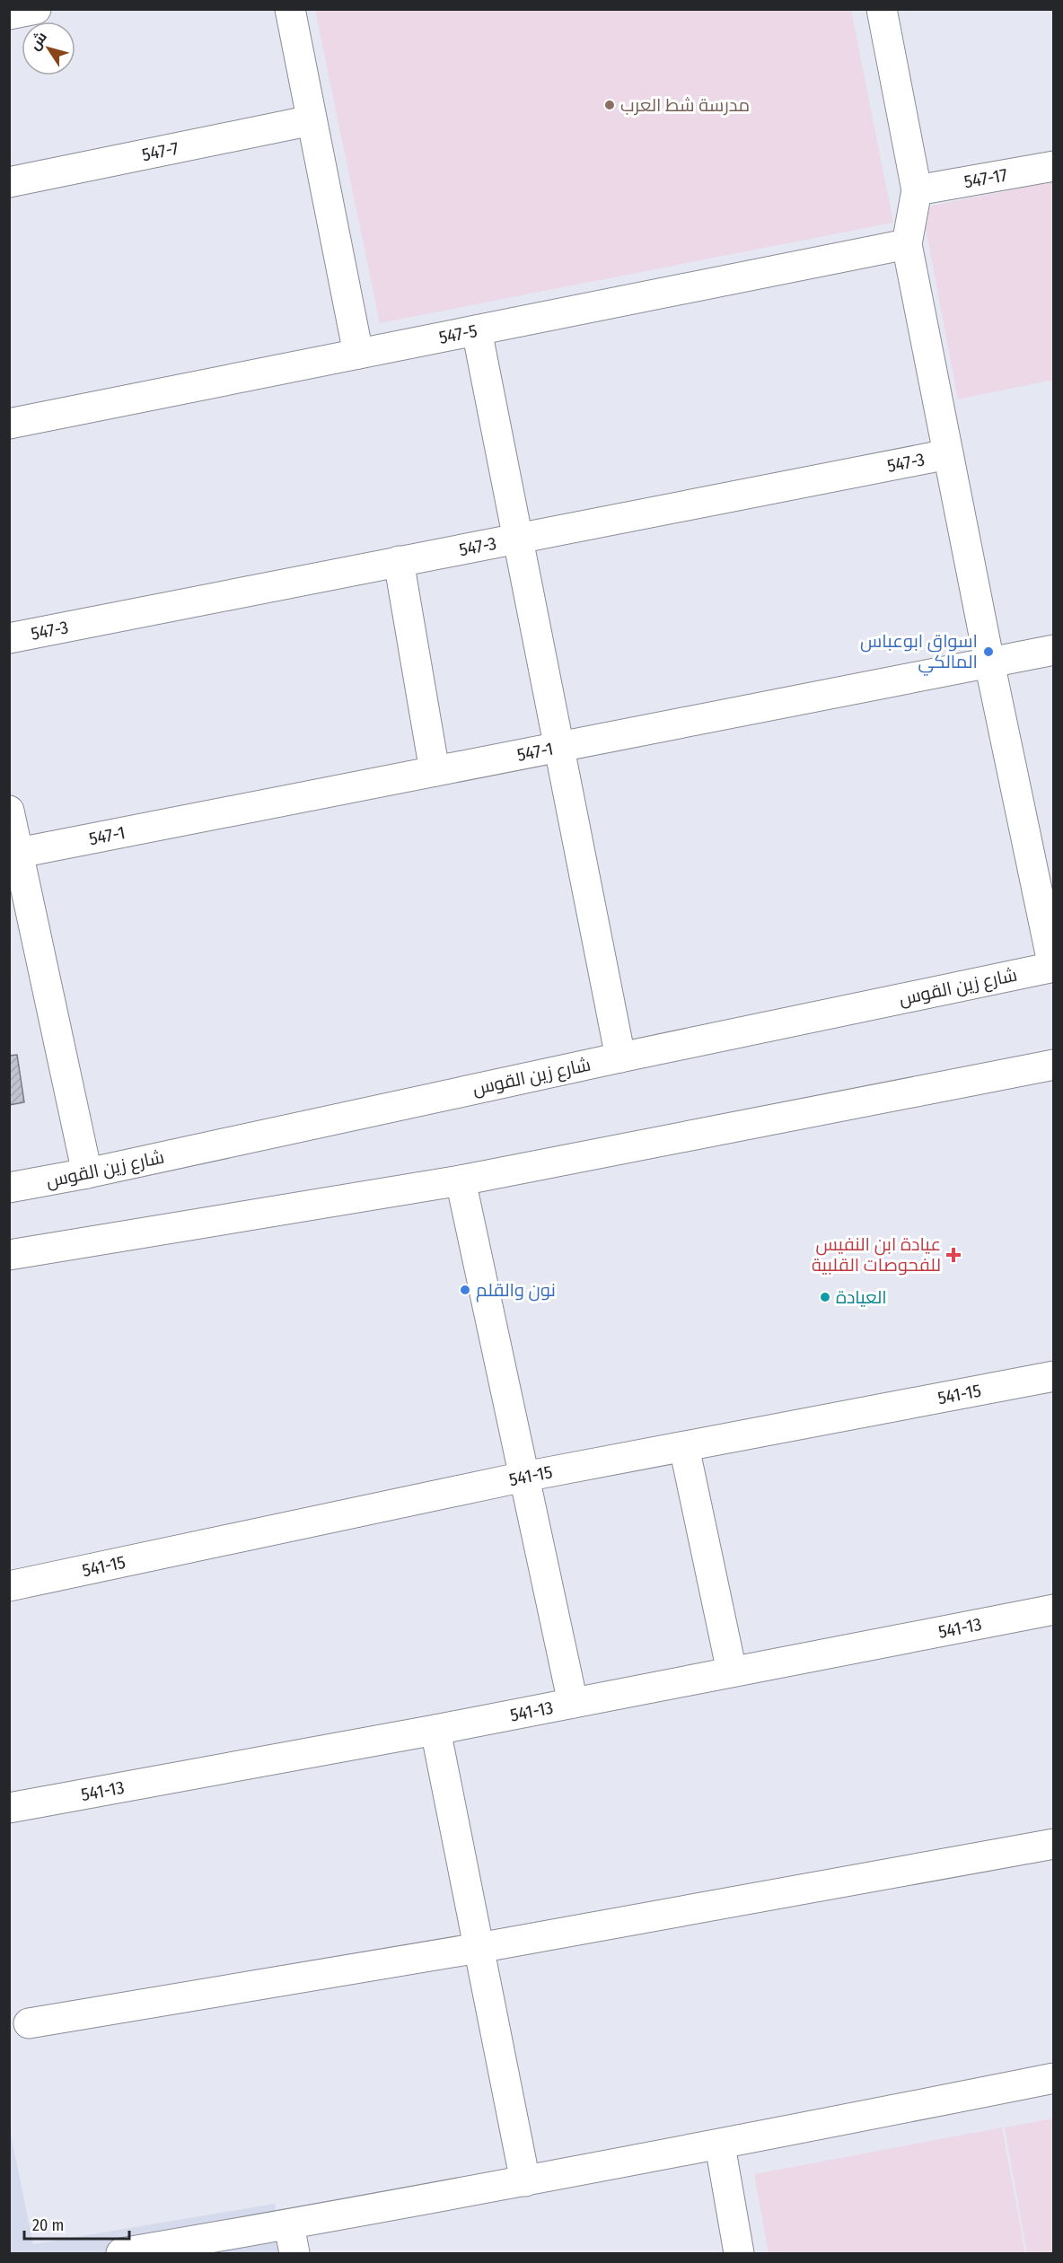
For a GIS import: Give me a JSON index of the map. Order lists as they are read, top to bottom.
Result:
{
  "streets": {
    "street": [
      "547-7",
      "547-17",
      "547-5",
      "547-3",
      "547-1",
      "شارع زين القوس",
      "541-15",
      "541-13"
    ]
  },
  "places": {
    "other": [
      "مدرسة شط العرب",
      "اسواق ابوعباس المالكي",
      "نون والقلم",
      "العيادة"
    ],
    "health": ["عيادة ابن النفيس للفحوصات القلبية"]
  },
  "scale_bar": "20 m",
  "north": "top left"
}
